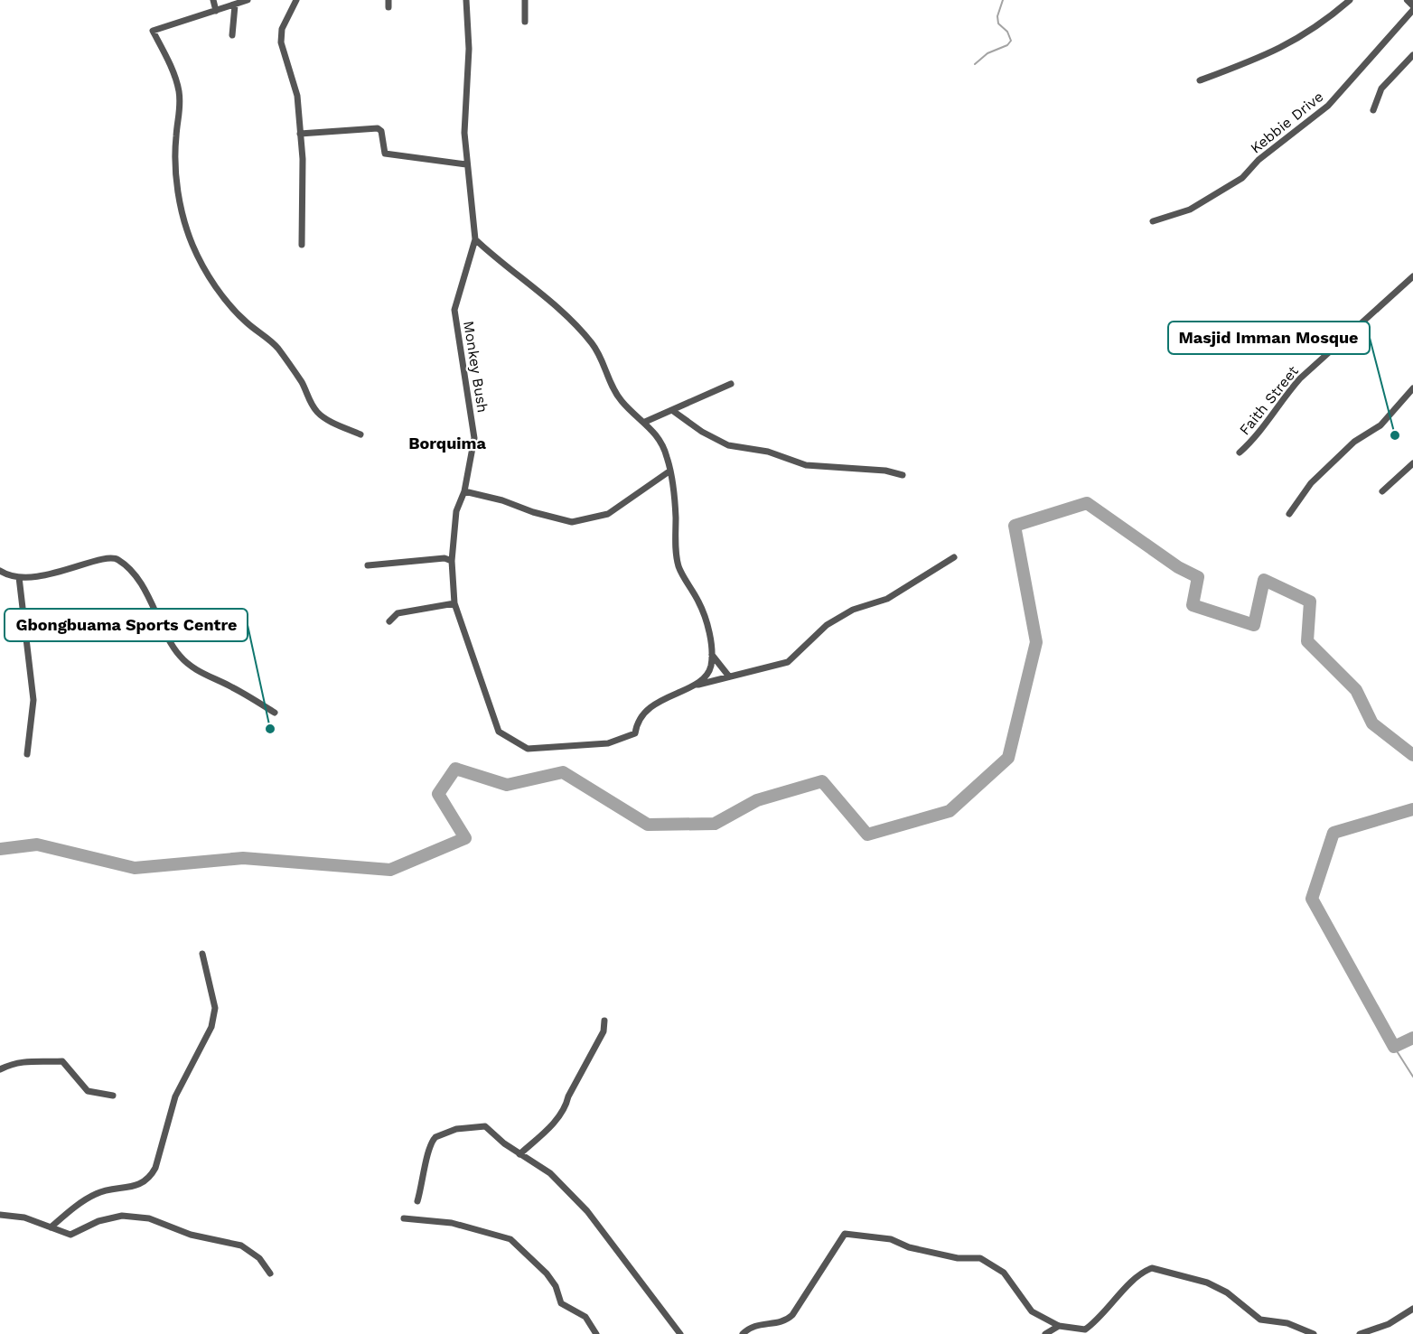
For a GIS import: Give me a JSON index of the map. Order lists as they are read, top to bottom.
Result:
{
  "streets": {
    "street": ["Kebbie Drive", "Monkey Bush", "Faith Street"]
  },
  "districts": ["Borquima"],
  "places": ["Masjid Imman Mosque", "Gbongbuama Sports Centre"]
}
